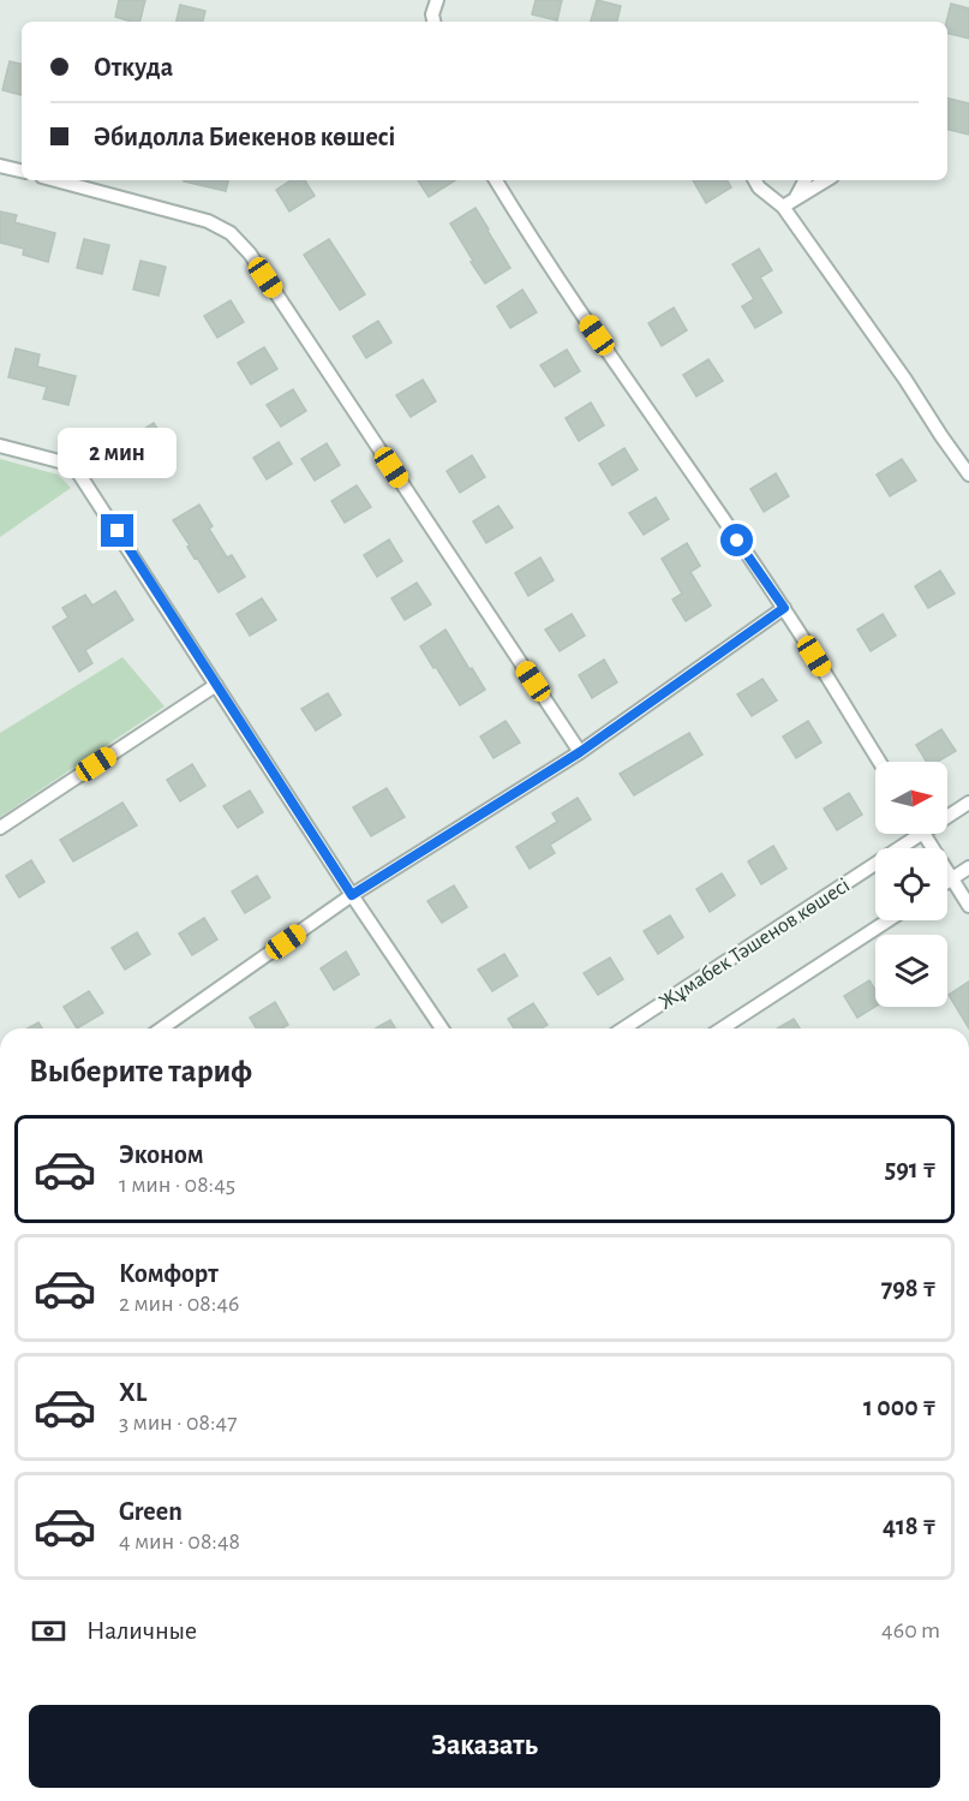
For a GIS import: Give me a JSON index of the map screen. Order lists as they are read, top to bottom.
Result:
{
  "streets": {
    "street": ["Жұмабек Тәшенов көшесі"]
  },
  "north": "right",
  "page": {
    "banner": ["Откуда", "Әбидолла Биекенов көшесі"],
    "bubble": "2 мин",
    "heading": "Выберите тариф",
    "list": [
      {
        "name": "Эконом",
        "note": "1 мин · 08:45",
        "value": "591 ₸"
      },
      {
        "name": "Комфорт",
        "note": "2 мин · 08:46",
        "value": "798 ₸"
      },
      {
        "name": "XL",
        "note": "3 мин · 08:47",
        "value": "1 000 ₸"
      },
      {
        "name": "Green",
        "note": "4 мин · 08:48",
        "value": "418 ₸"
      }
    ],
    "pay": ["Наличные", "460 m"],
    "buttons": "Заказать"
  }
}
